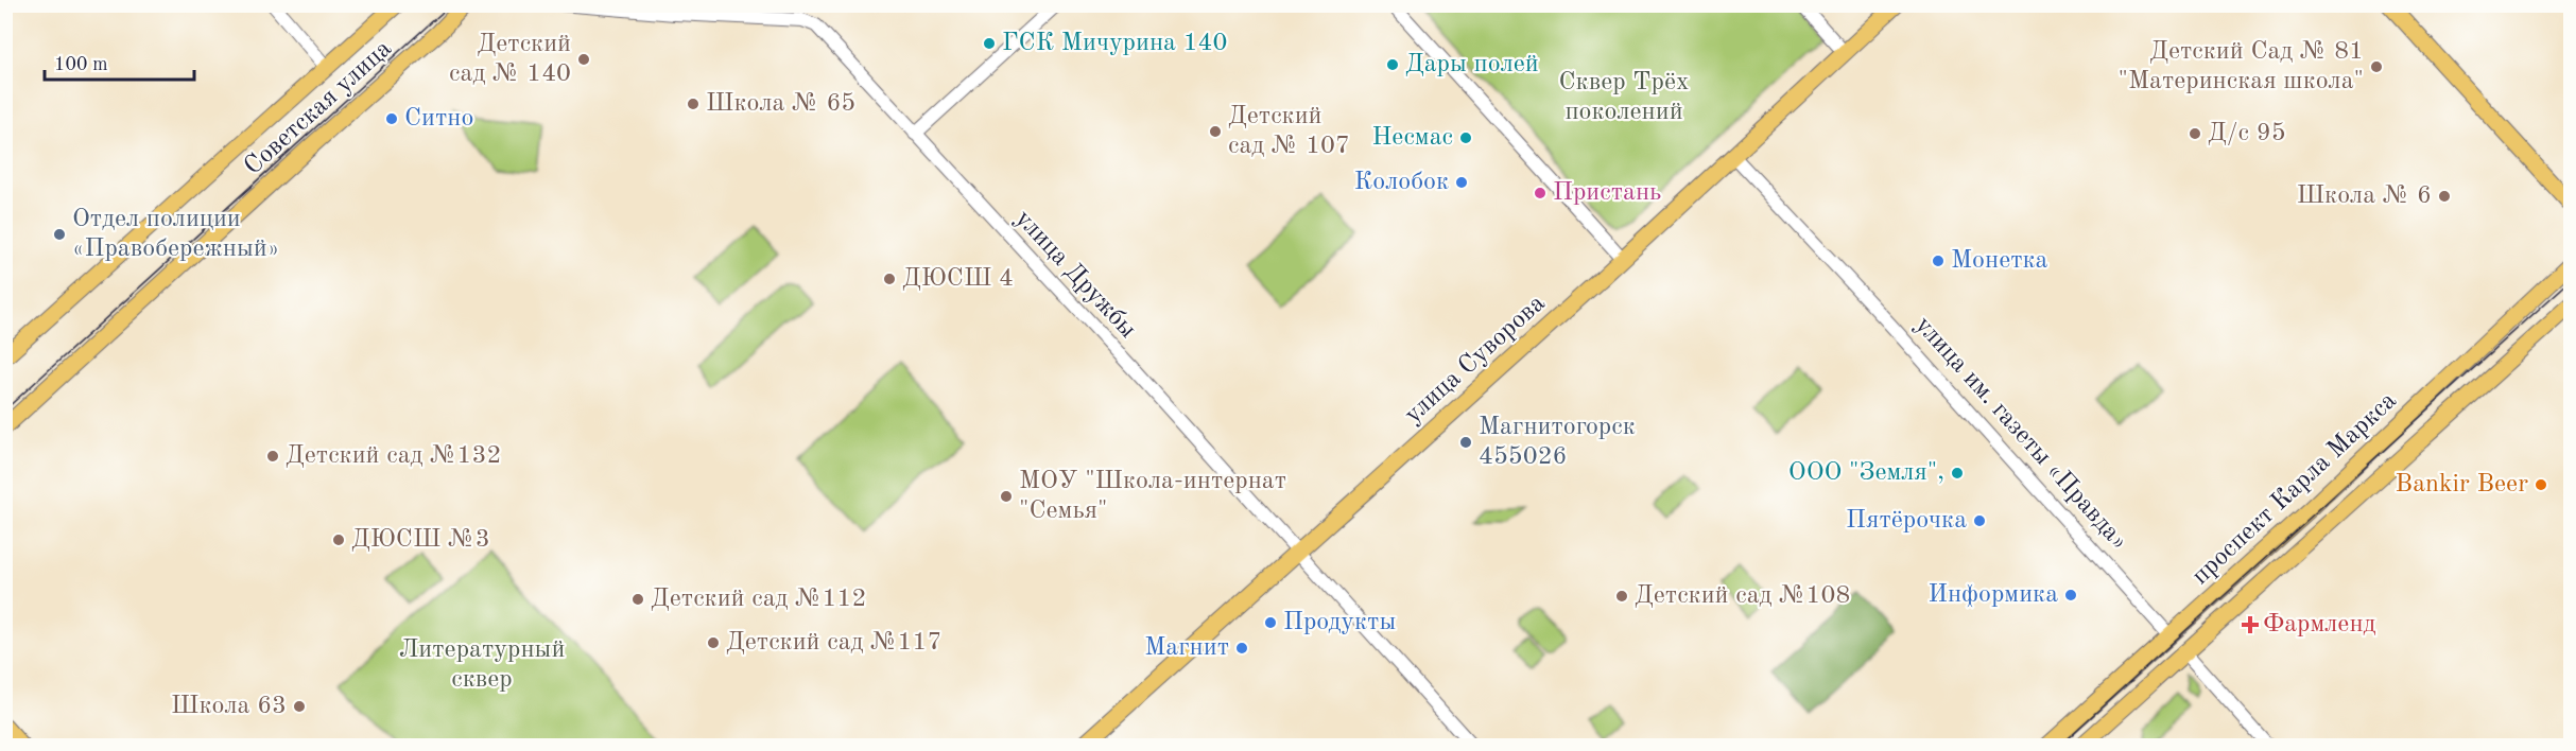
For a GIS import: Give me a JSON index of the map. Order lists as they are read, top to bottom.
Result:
{
  "streets": {
    "main road": [
      "Советская улица",
      "улица Суворова",
      "улица им. газеты «Правда»",
      "проспект Карла Маркса"
    ],
    "street": ["улица Дружбы"]
  },
  "crossings": [
    ["улица Дружбы", "улица Суворова"],
    ["улица Суворова", "улица им. газеты «Правда»"],
    ["улица им. газеты «Правда»", "проспект Карла Маркса"]
  ],
  "parks": ["Сквер Трёх поколений", "Литературный сквер"],
  "places": {
    "other": [
      "ГСК Мичурина 140",
      "Детский сад № 140",
      "Дары полей",
      "Детский Сад № 81 \"Материнская школа\"",
      "Школа № 65",
      "Ситно",
      "Детский сад № 107",
      "Д/с 95",
      "Несмас",
      "Колобок",
      "Пристань",
      "Школа № 6",
      "Отдел полиции «Правобережный»",
      "Монетка",
      "ДЮСШ 4",
      "Магнитогорск 455026",
      "Детский сад №132",
      "ООО \"Земля\",",
      "Bankir Beer",
      "МОУ \"Школа-интернат \"Семья\"",
      "Пятёрочка",
      "ДЮСШ №3",
      "Информика",
      "Детский сад №108",
      "Детский сад №112",
      "Продукты",
      "Детский сад №117",
      "Магнит",
      "Школа 63"
    ],
    "health": ["Фармленд"]
  },
  "scale_bar": "100 m"
}
